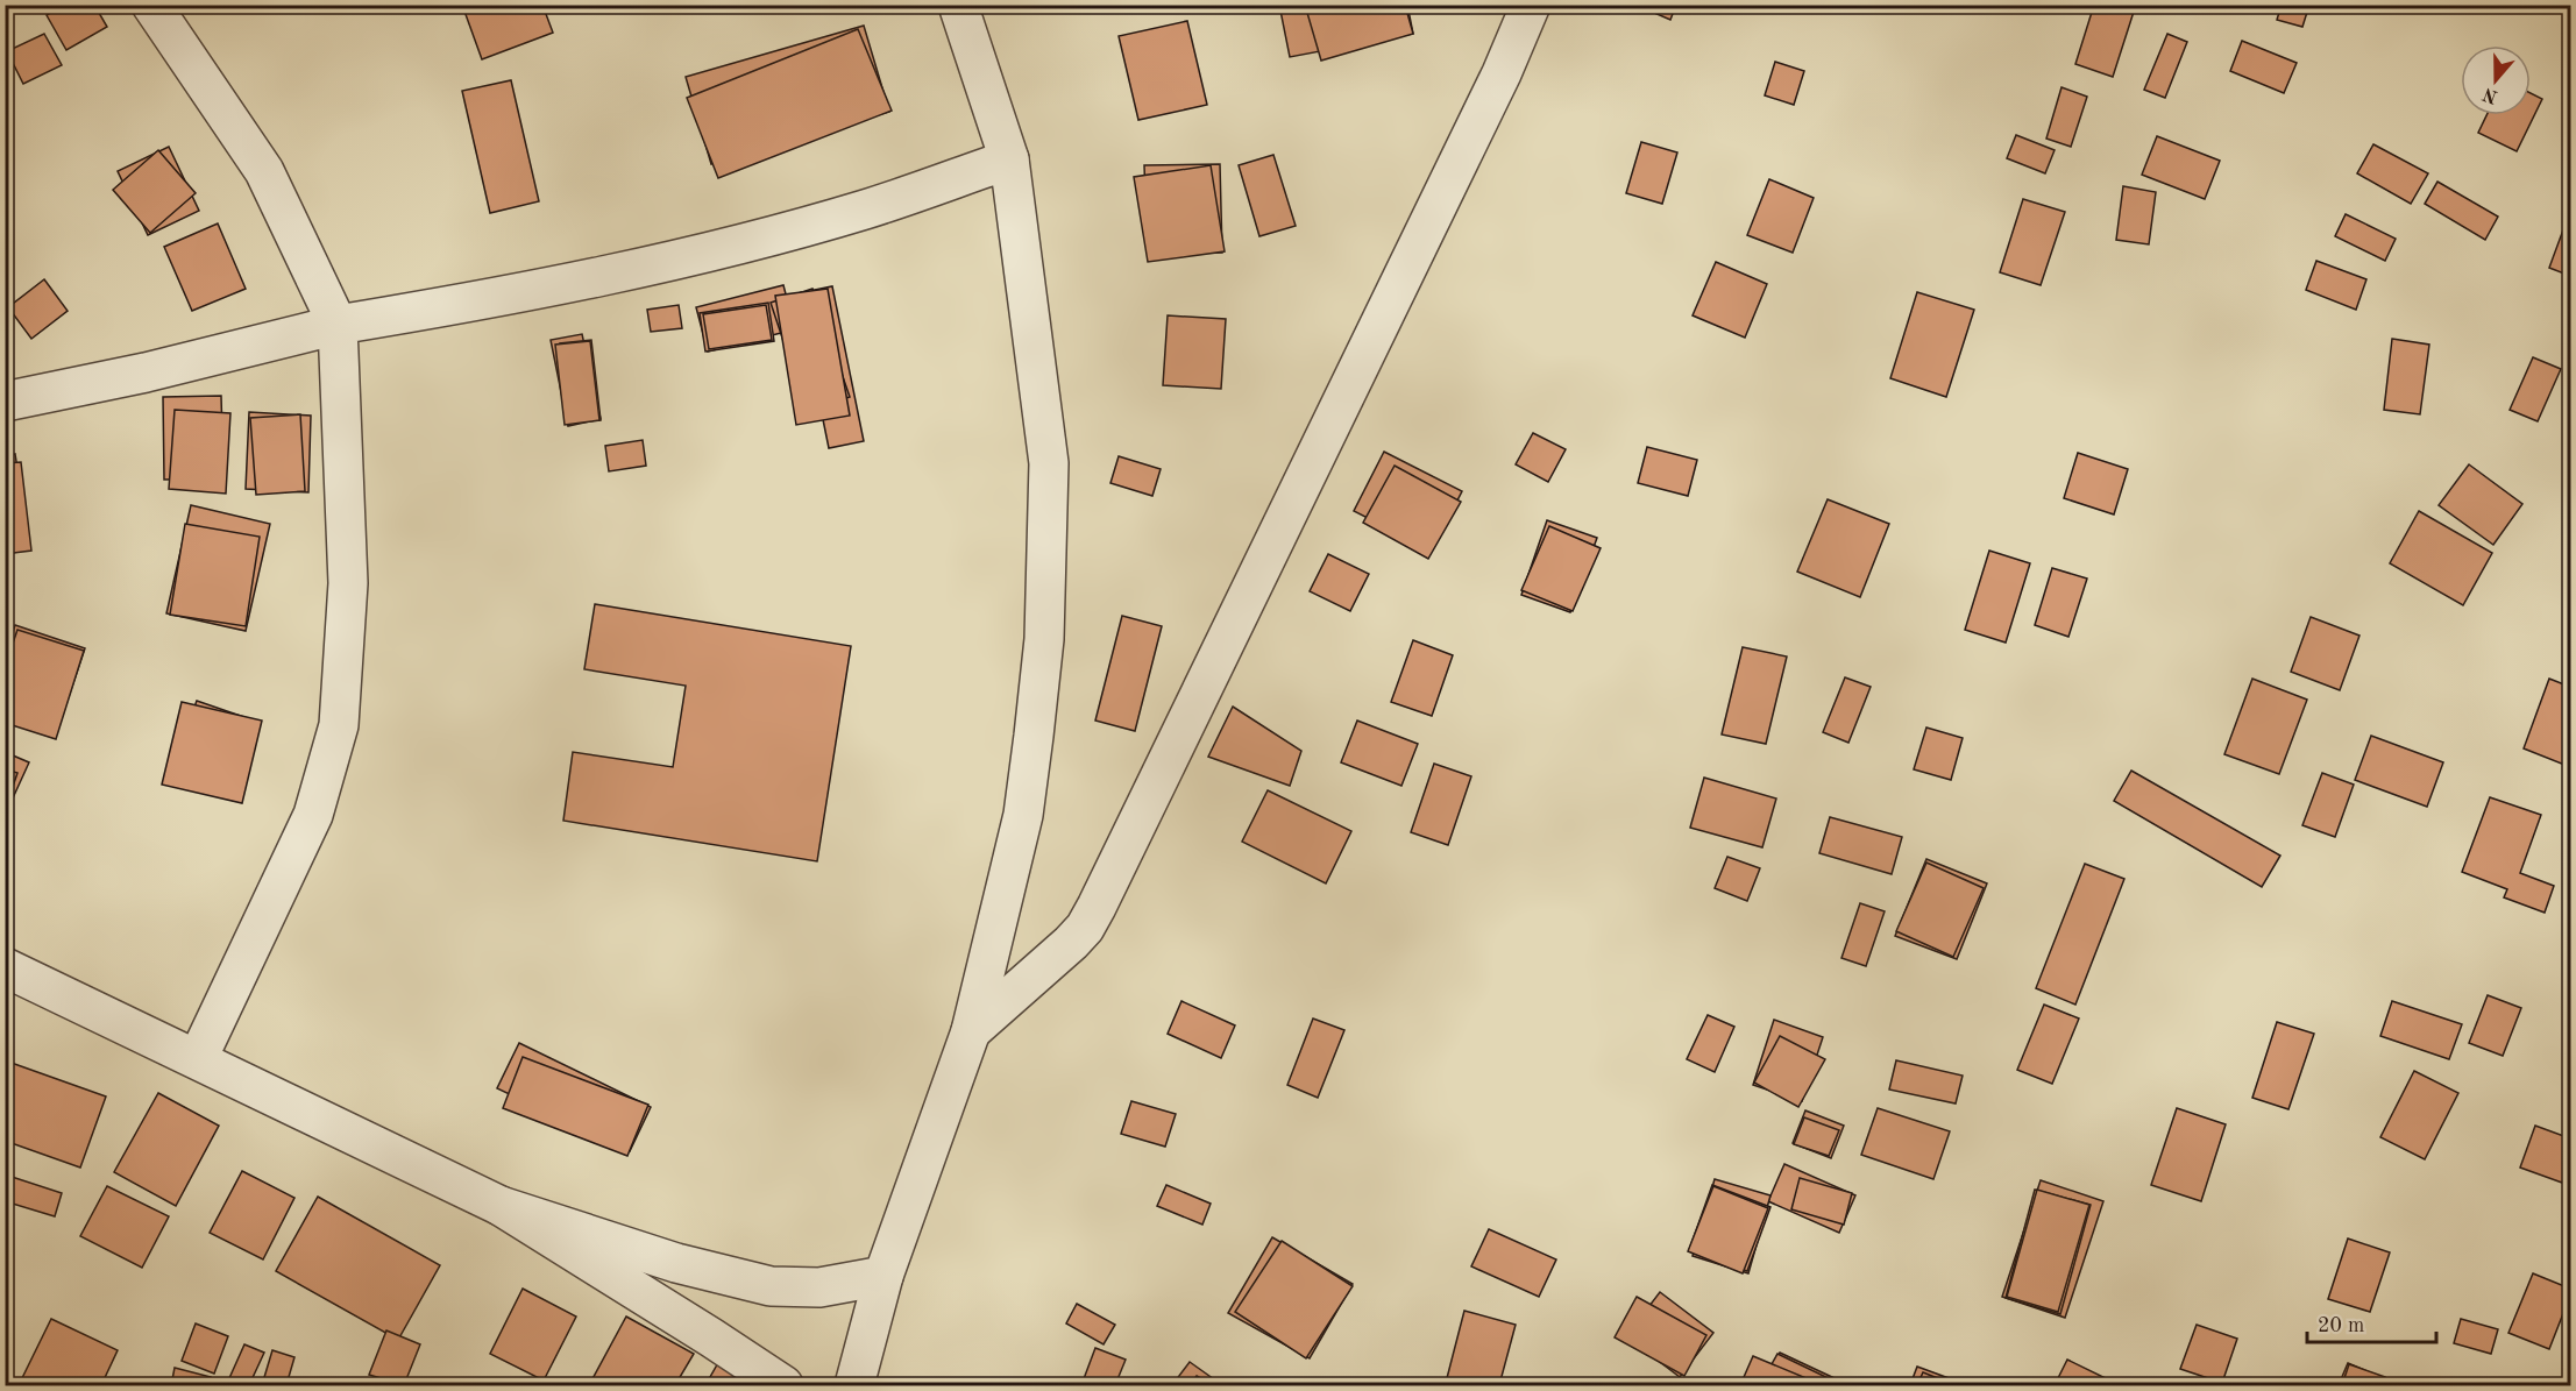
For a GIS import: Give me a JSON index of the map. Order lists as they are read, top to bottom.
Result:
{
  "scale_bar": "20 m",
  "north": "bottom"
}
